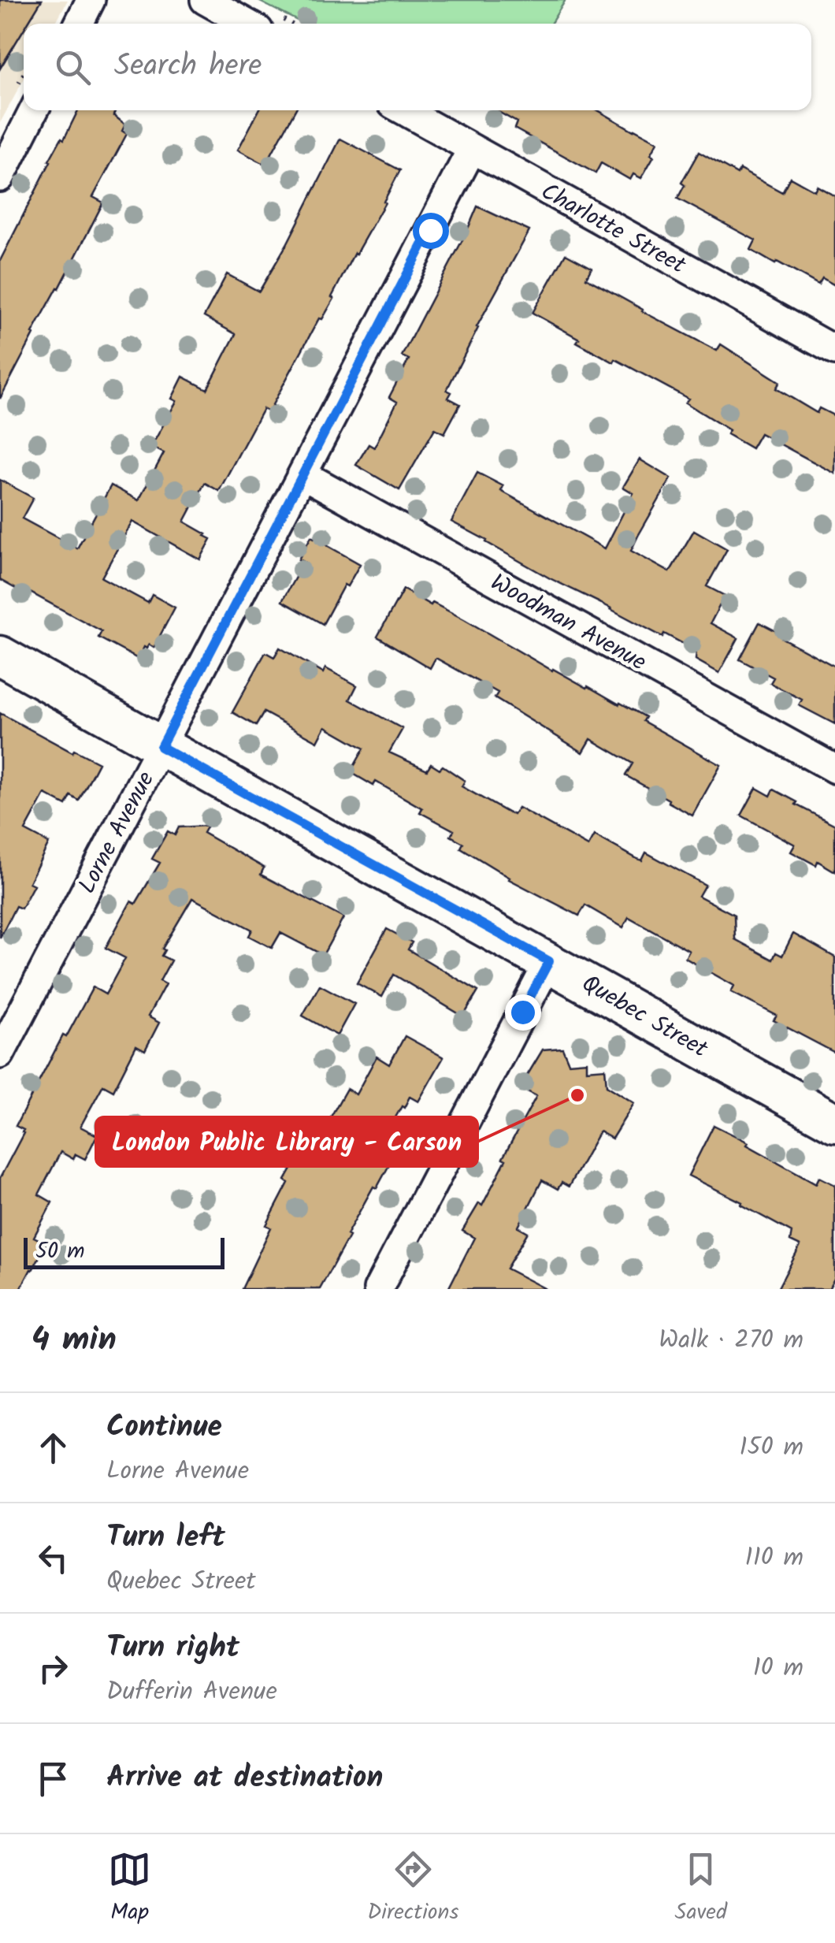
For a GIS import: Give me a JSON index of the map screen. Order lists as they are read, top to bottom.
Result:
{
  "streets": {
    "street": [
      "Charlotte Street",
      "Woodman Avenue",
      "Lorne Avenue",
      "Quebec Street"
    ]
  },
  "crossings": [
    ["Charlotte Street", "Lorne Avenue"],
    ["Woodman Avenue", "Lorne Avenue"],
    ["Lorne Avenue", "Quebec Street"]
  ],
  "places": ["London Public Library - Carson"],
  "scale_bar": "50 m",
  "page": {
    "search": "Search here",
    "scale": "50 m",
    "heading": ["4 min", "Walk · 270 m"],
    "list": [
      ["Continue", "Lorne Avenue", "150 m"],
      ["Turn left", "Quebec Street", "110 m"],
      ["Turn right", "Dufferin Avenue", "10 m"],
      "Arrive at destination"
    ],
    "nav": ["Map", "Directions", "Saved"]
  }
}
